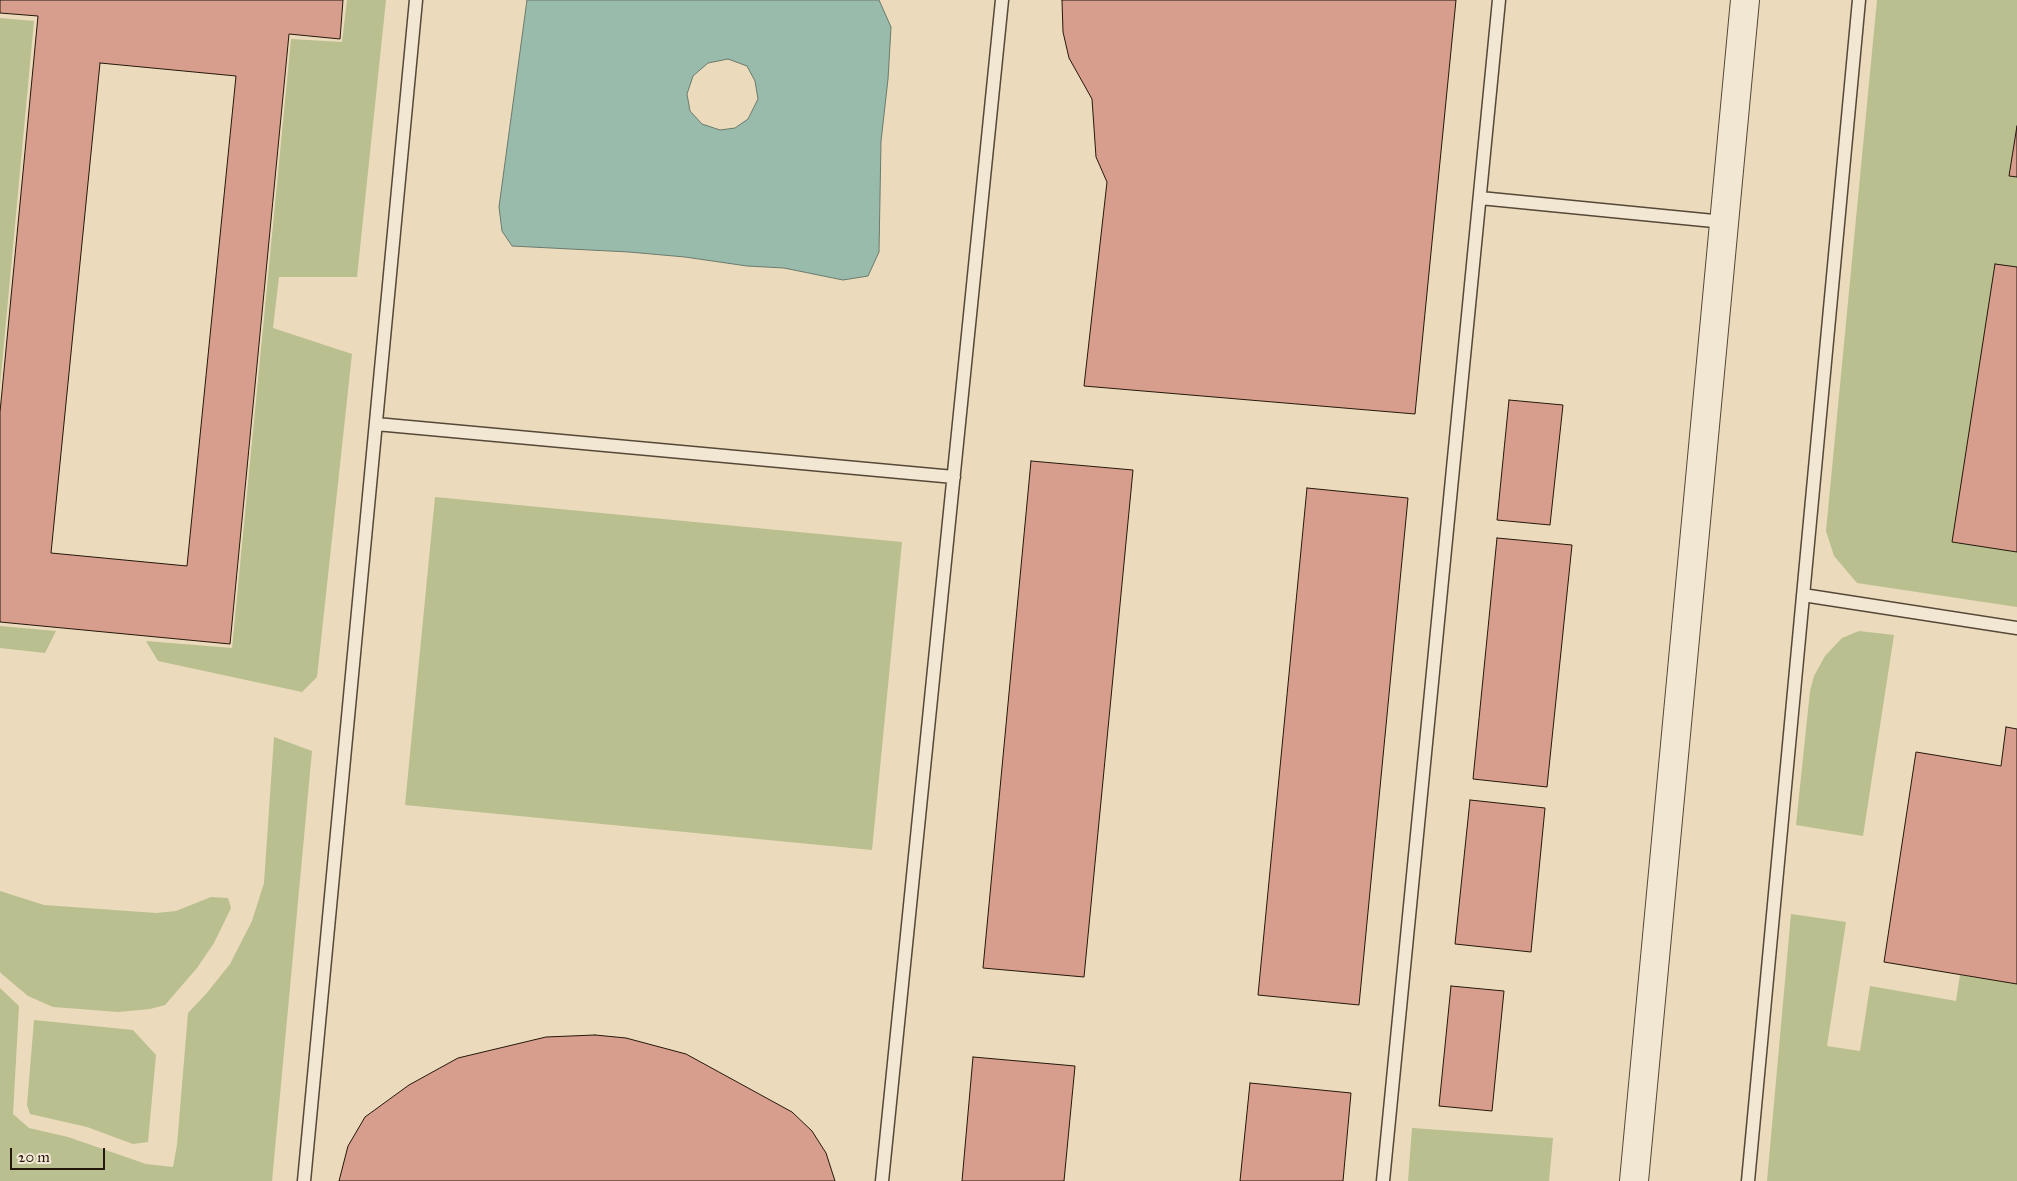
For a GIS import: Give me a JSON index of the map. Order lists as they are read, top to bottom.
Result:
{
  "scale_bar": "20 m"
}
